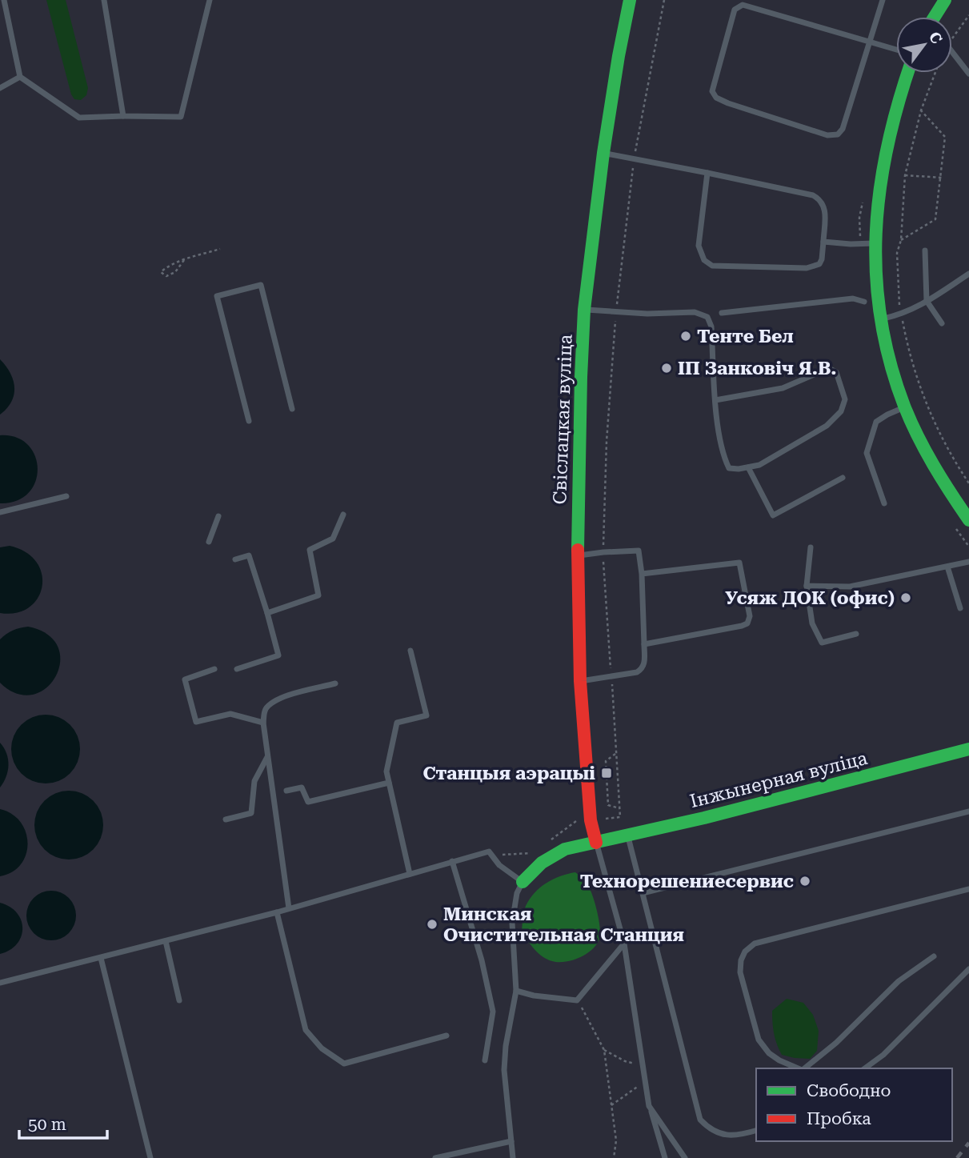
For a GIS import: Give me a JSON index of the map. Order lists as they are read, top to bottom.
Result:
{
  "streets": {
    "street": ["Свіслацкая вуліца", "Інжынерная вуліца"]
  },
  "crossings": [
    ["Свіслацкая вуліца", "Інжынерная вуліца"]
  ],
  "places": {
    "other": [
      "Тенте Бел",
      "ІП Занковіч Я.В.",
      "Усяж ДОК (офис)",
      "Технорешениесервис",
      "Минская Очистительная Станция"
    ],
    "transit": ["Станцыя аэрацыі"]
  },
  "legend": ["Свободно", "Пробка"],
  "scale_bar": "50 m",
  "north": "top right"
}
